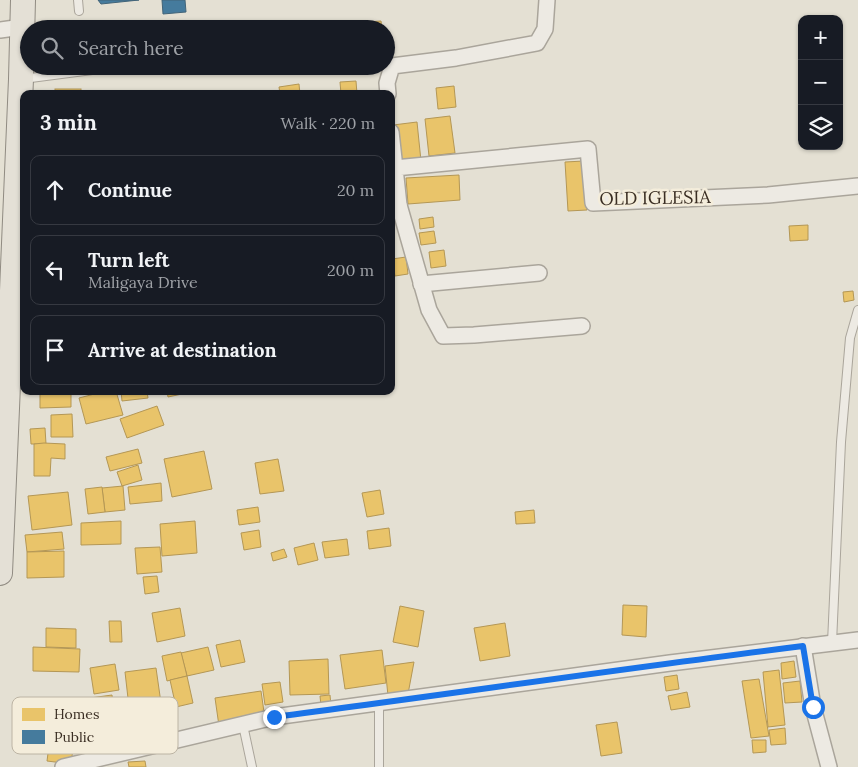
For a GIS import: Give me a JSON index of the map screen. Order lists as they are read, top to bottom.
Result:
{
  "streets": {
    "street": ["OLD IGLESIA"]
  },
  "legend": ["Homes", "Public"],
  "page": {
    "map_buttons": ["+", "−"],
    "search": "Search here",
    "heading": ["3 min", "Walk · 220 m"],
    "list": [
      ["Continue", "20 m"],
      ["Turn left", "Maligaya Drive", "200 m"],
      "Arrive at destination"
    ]
  }
}
